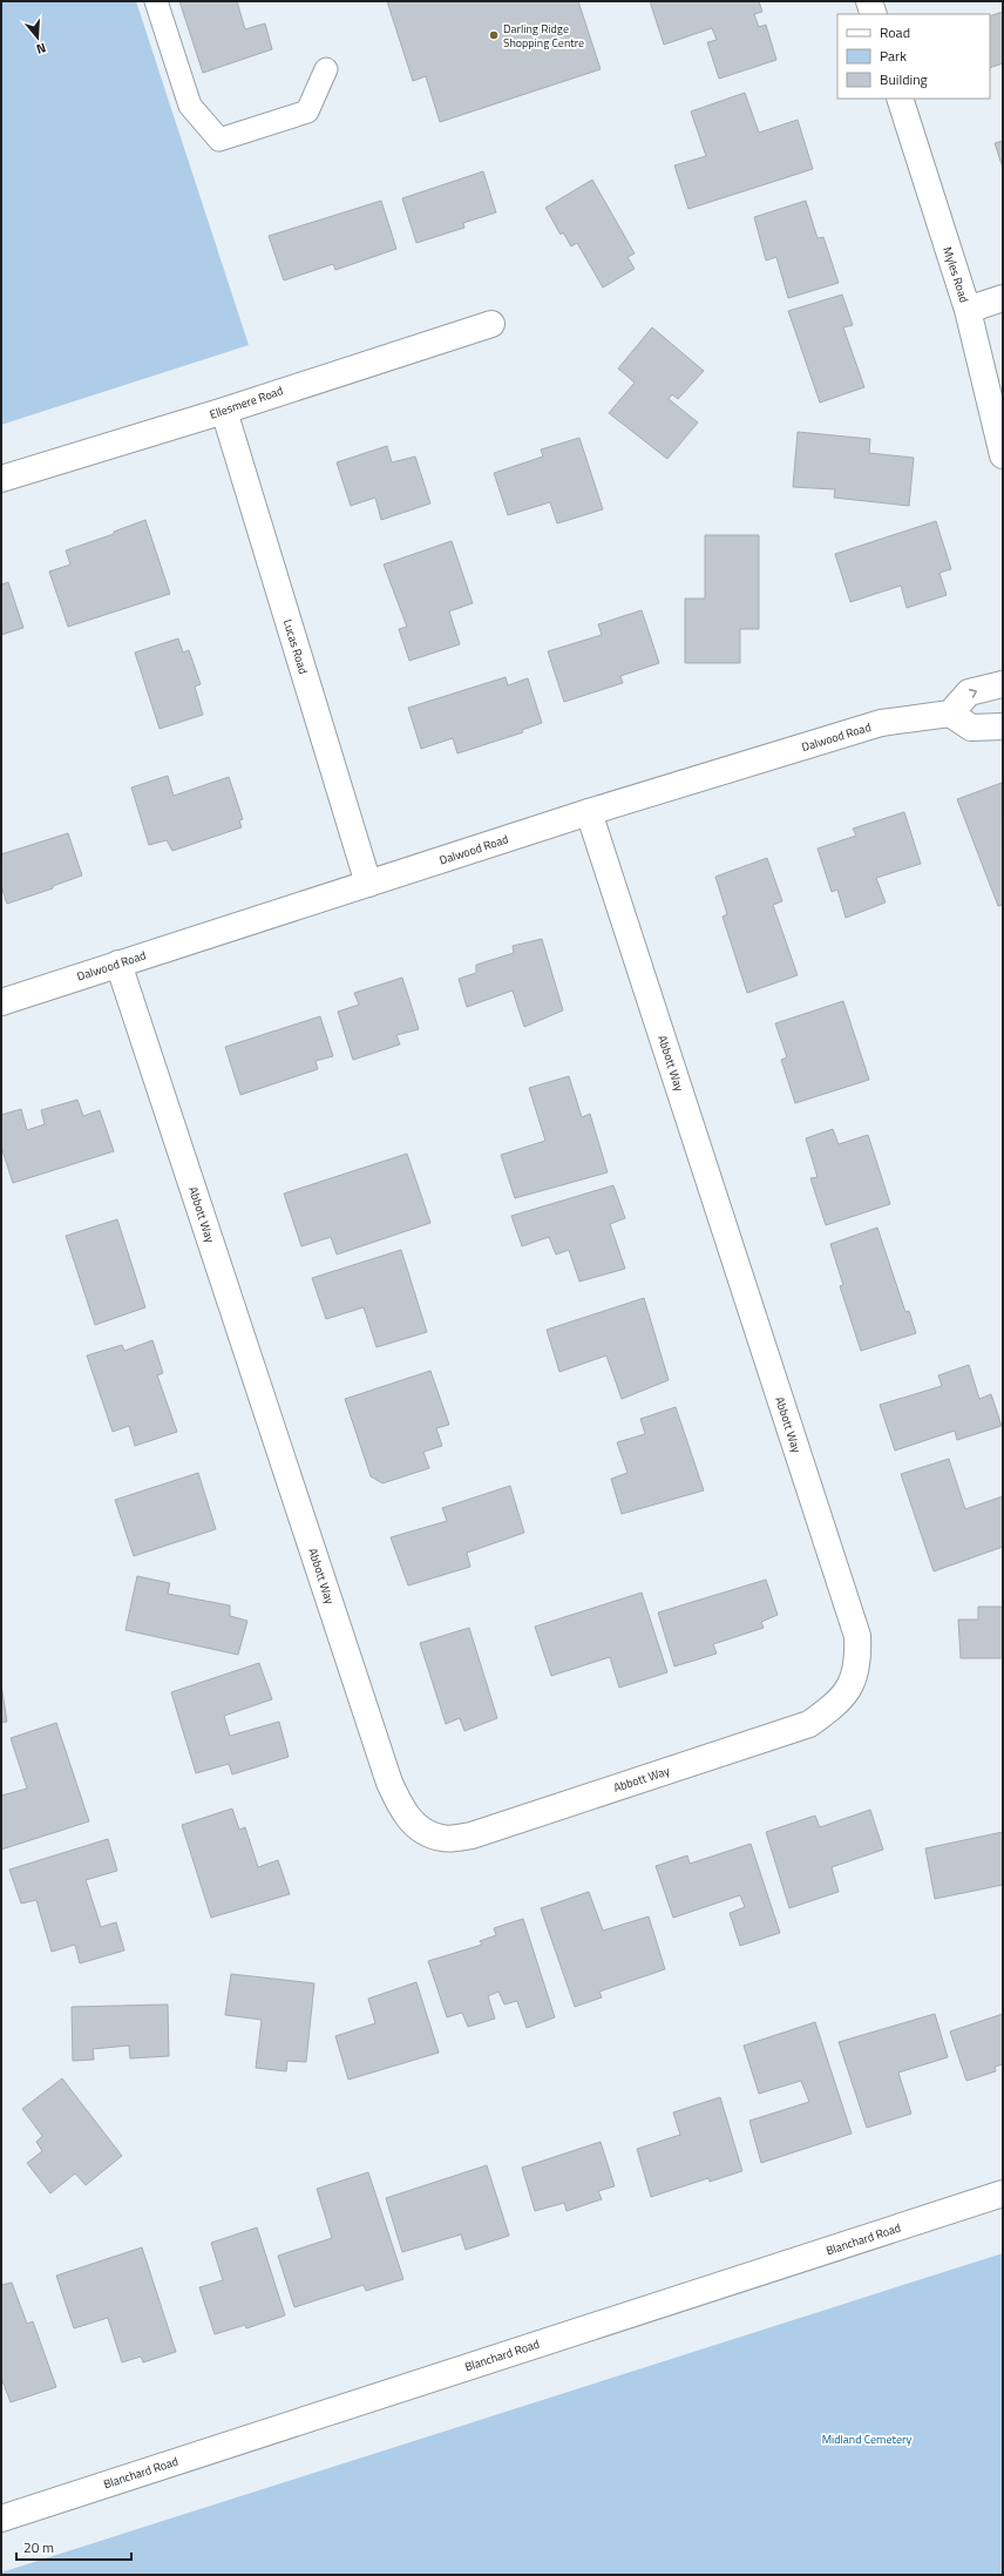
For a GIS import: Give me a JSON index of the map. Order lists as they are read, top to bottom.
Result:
{
  "streets": {
    "street": [
      "Myles Road",
      "Ellesmere Road",
      "Lucas Road",
      "Dalwood Road",
      "Abbott Way",
      "Blanchard Road"
    ]
  },
  "crossings": [
    ["Ellesmere Road", "Lucas Road"],
    ["Lucas Road", "Dalwood Road"],
    ["Dalwood Road", "Abbott Way"]
  ],
  "parks": ["Midland Cemetery"],
  "places": ["Darling Ridge Shopping Centre"],
  "legend": ["Road", "Park", "Building"],
  "scale_bar": "20 m",
  "north": "bottom"
}
